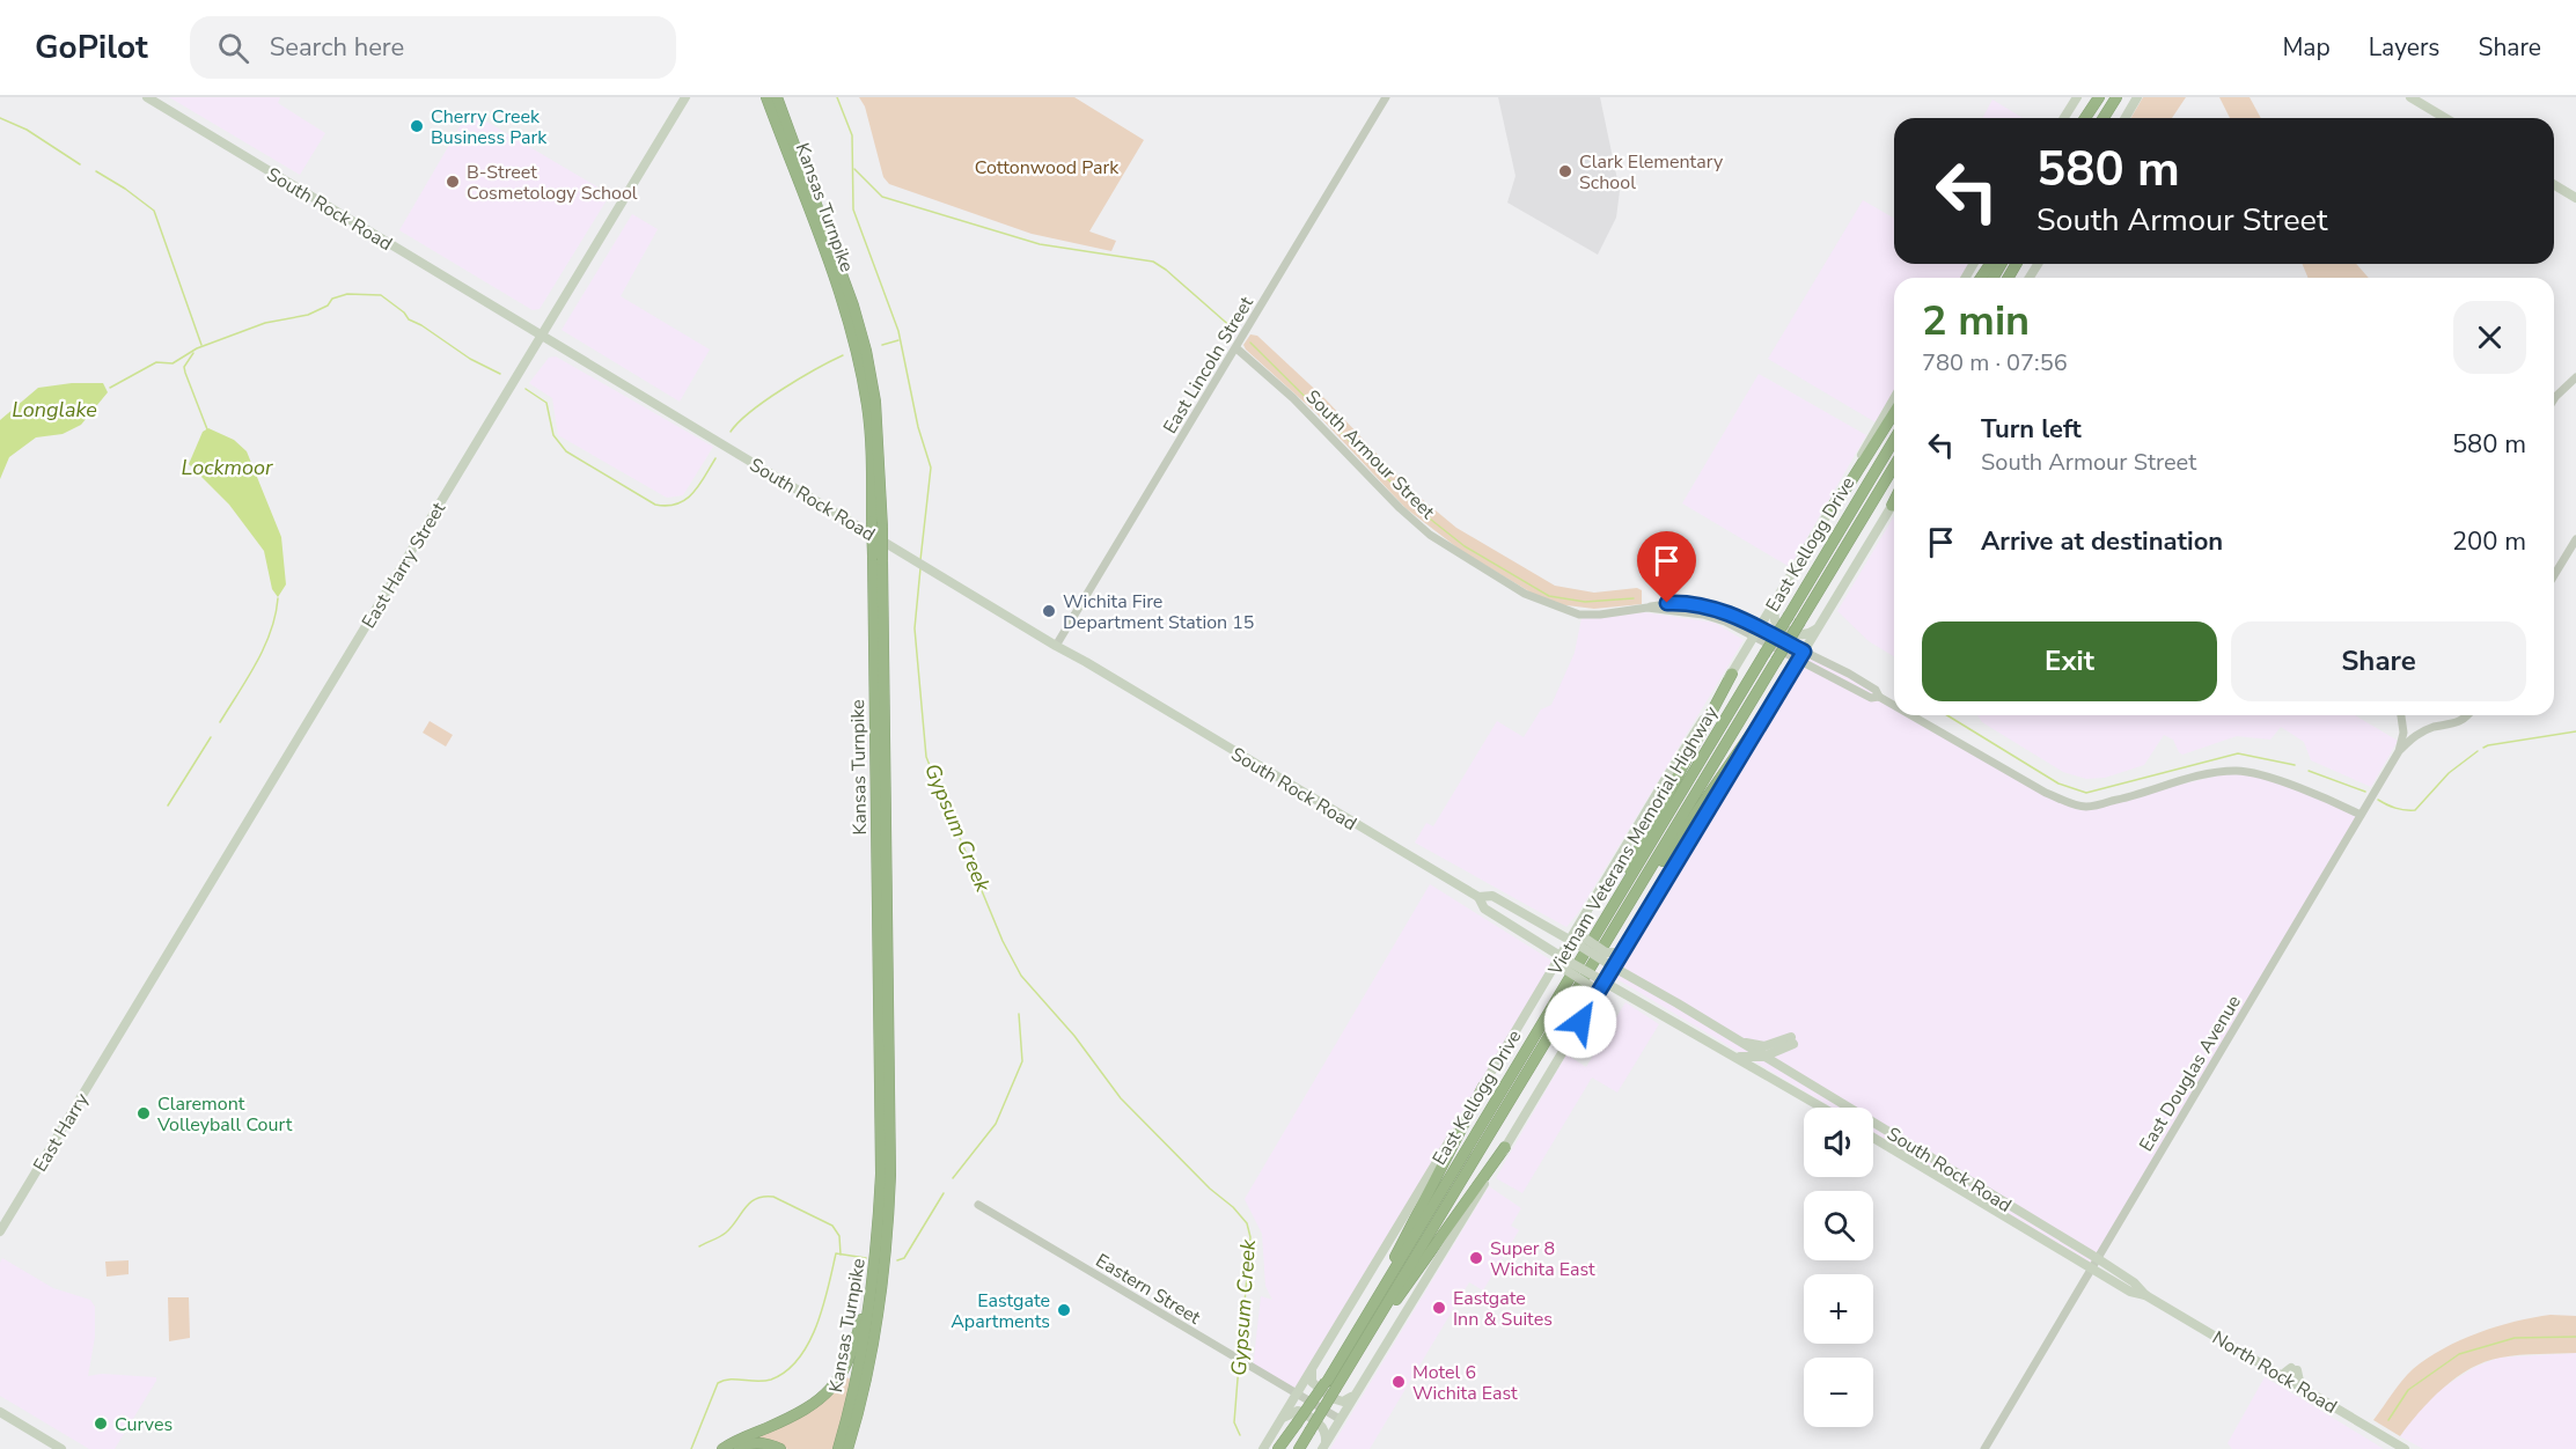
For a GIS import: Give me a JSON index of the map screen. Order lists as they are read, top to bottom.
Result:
{
  "streets": {
    "highway": ["Kansas Turnpike", "Vietnam Veterans Memorial Highway"],
    "main road": [
      "South Rock Road",
      "East Kellogg Drive",
      "East Harry Street",
      "East Harry",
      "North Rock Road"
    ],
    "street": [
      "East Lincoln Street",
      "South Armour Street",
      "East Douglas Avenue",
      "Eastern Street"
    ]
  },
  "crossings": [
    ["South Rock Road", "East Lincoln Street"],
    ["South Rock Road", "East Kellogg Drive"],
    ["South Rock Road", "East Harry Street"],
    ["South Rock Road", "Vietnam Veterans Memorial Highway"],
    ["South Rock Road", "East Douglas Avenue"],
    ["South Rock Road", "North Rock Road"],
    ["East Lincoln Street", "South Armour Street"],
    ["South Armour Street", "East Kellogg Drive"],
    ["South Armour Street", "East Douglas Avenue"],
    ["East Kellogg Drive", "Eastern Street"],
    ["East Harry Street", "East Harry"],
    ["East Douglas Avenue", "North Rock Road"]
  ],
  "water": ["Longlake", "Lockmoor", "Gypsum Creek"],
  "parks": ["Cottonwood Park"],
  "places": [
    "Cherry Creek Business Park",
    "Clark Elementary School",
    "B-Street Cosmetology School",
    "Wichita Fire Department Station 15",
    "Claremont Volleyball Court",
    "Super 8 Wichita East",
    "Eastgate Inn & Suites",
    "Eastgate Apartments",
    "Motel 6 Wichita East",
    "Curves"
  ],
  "page": {
    "header": "GoPilot",
    "search": "Search here",
    "nav": ["Map", "Layers", "Share"],
    "turn": ["580 m", "South Armour Street"],
    "heading": ["2 min", "780 m · 07:56"],
    "list": [
      {
        "name": "Turn left",
        "note": "South Armour Street",
        "value": "580 m"
      },
      {
        "name": "Arrive at destination",
        "value": "200 m"
      }
    ],
    "buttons": ["Exit", "Share"],
    "map_buttons": ["+", "−"]
  }
}
